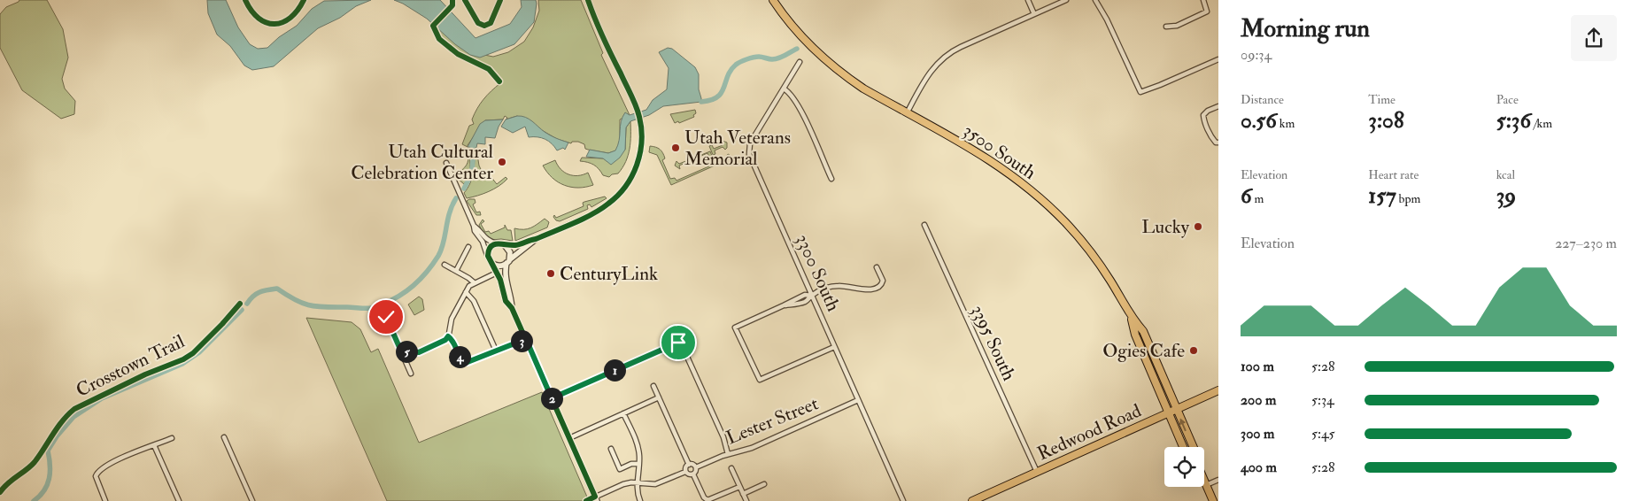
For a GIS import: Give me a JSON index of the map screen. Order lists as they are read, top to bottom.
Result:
{
  "streets": {
    "main road": ["3500 South", "Redwood Road"],
    "street": ["3300 South", "3395 South", "Lester Street"],
    "cycle path": ["Crosstown Trail"]
  },
  "crossings": [
    ["3500 South", "Redwood Road"],
    ["3300 South", "Lester Street"],
    ["3395 South", "Redwood Road"]
  ],
  "places": [
    "Utah Veterans Memorial",
    "Utah Cultural Celebration Center",
    "Lucky",
    "CenturyLink",
    "Ogies Cafe"
  ],
  "page": {
    "heading": ["Morning run", "09:34"],
    "stats": [
      ["Distance", "0.56 km"],
      ["Time", "3:08"],
      ["Pace", "5:36 /km"],
      ["Elevation", "6 m"],
      ["Heart rate", "157 bpm"],
      ["kcal", "39"]
    ],
    "chart": ["Elevation", "227–230 m"],
    "pins": [
      "3",
      "5",
      "4",
      "1",
      "2"
    ],
    "list": [
      {
        "name": "100 m",
        "note": "5:28"
      },
      {
        "name": "200 m",
        "note": "5:34"
      },
      {
        "name": "300 m",
        "note": "5:45"
      },
      {
        "name": "400 m",
        "note": "5:28"
      }
    ]
  }
}
